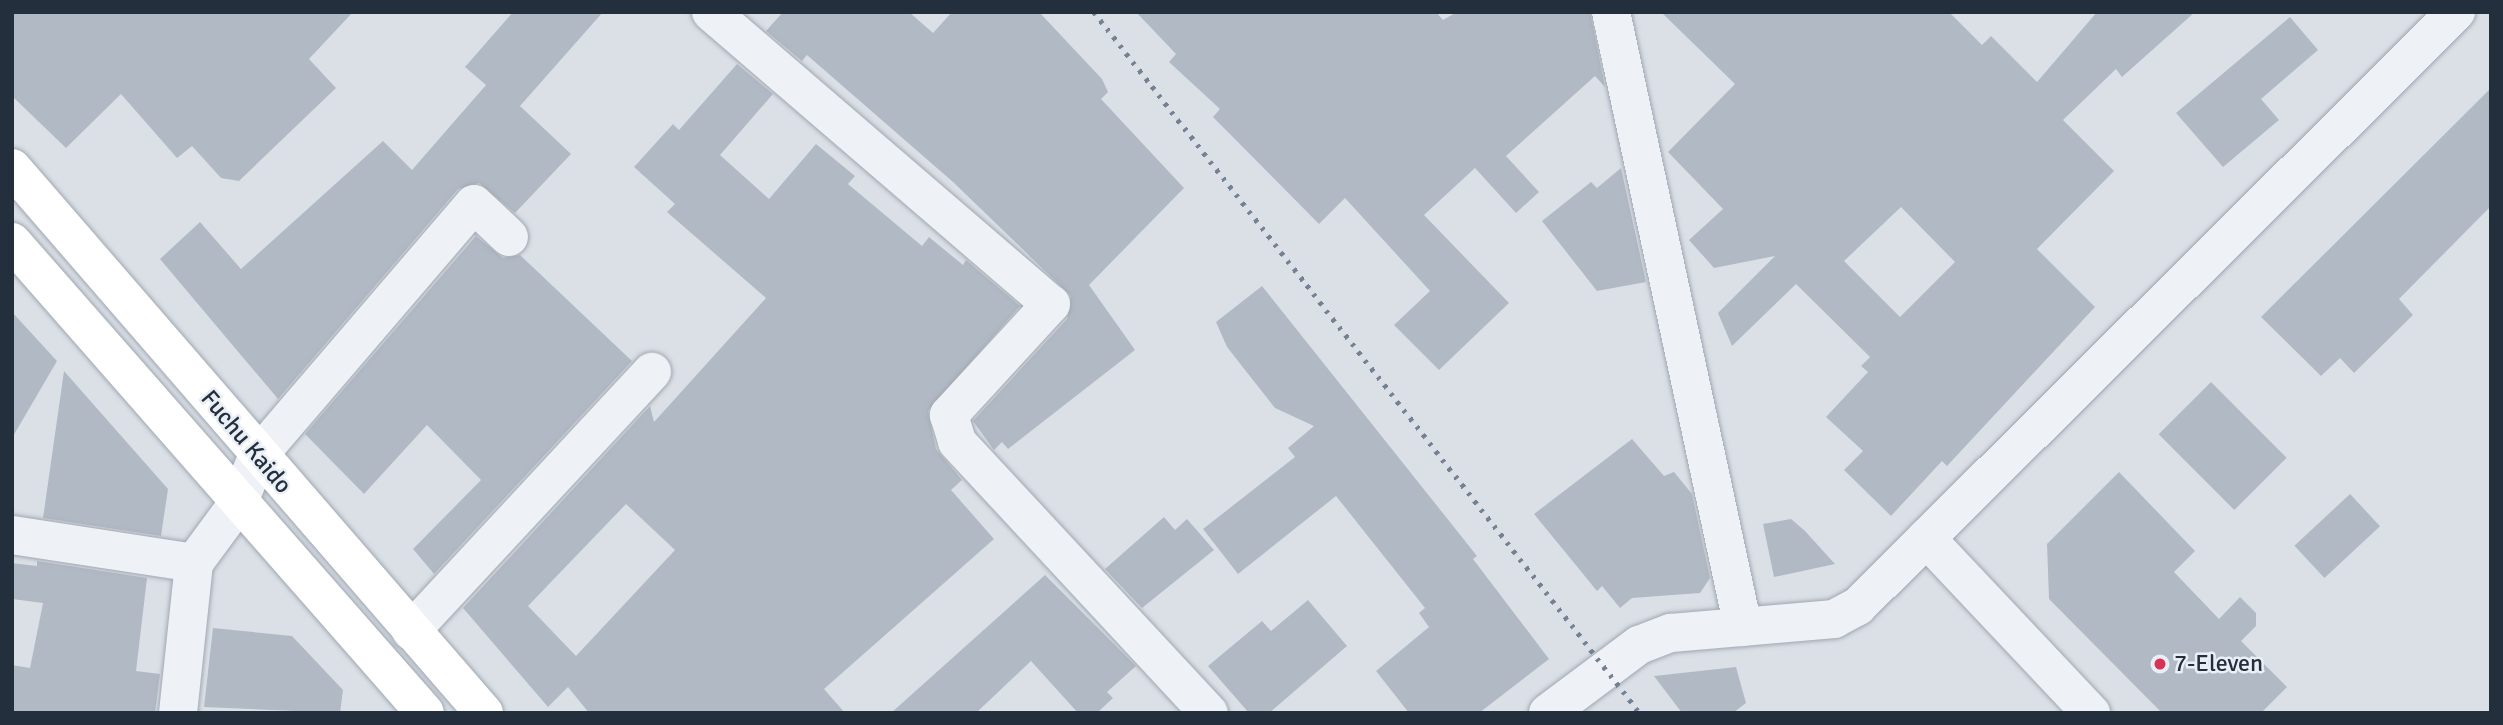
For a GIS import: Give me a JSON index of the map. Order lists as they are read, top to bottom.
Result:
{
  "streets": {
    "main road": ["Fuchu Kaido"]
  },
  "places": ["7-Eleven"]
}
